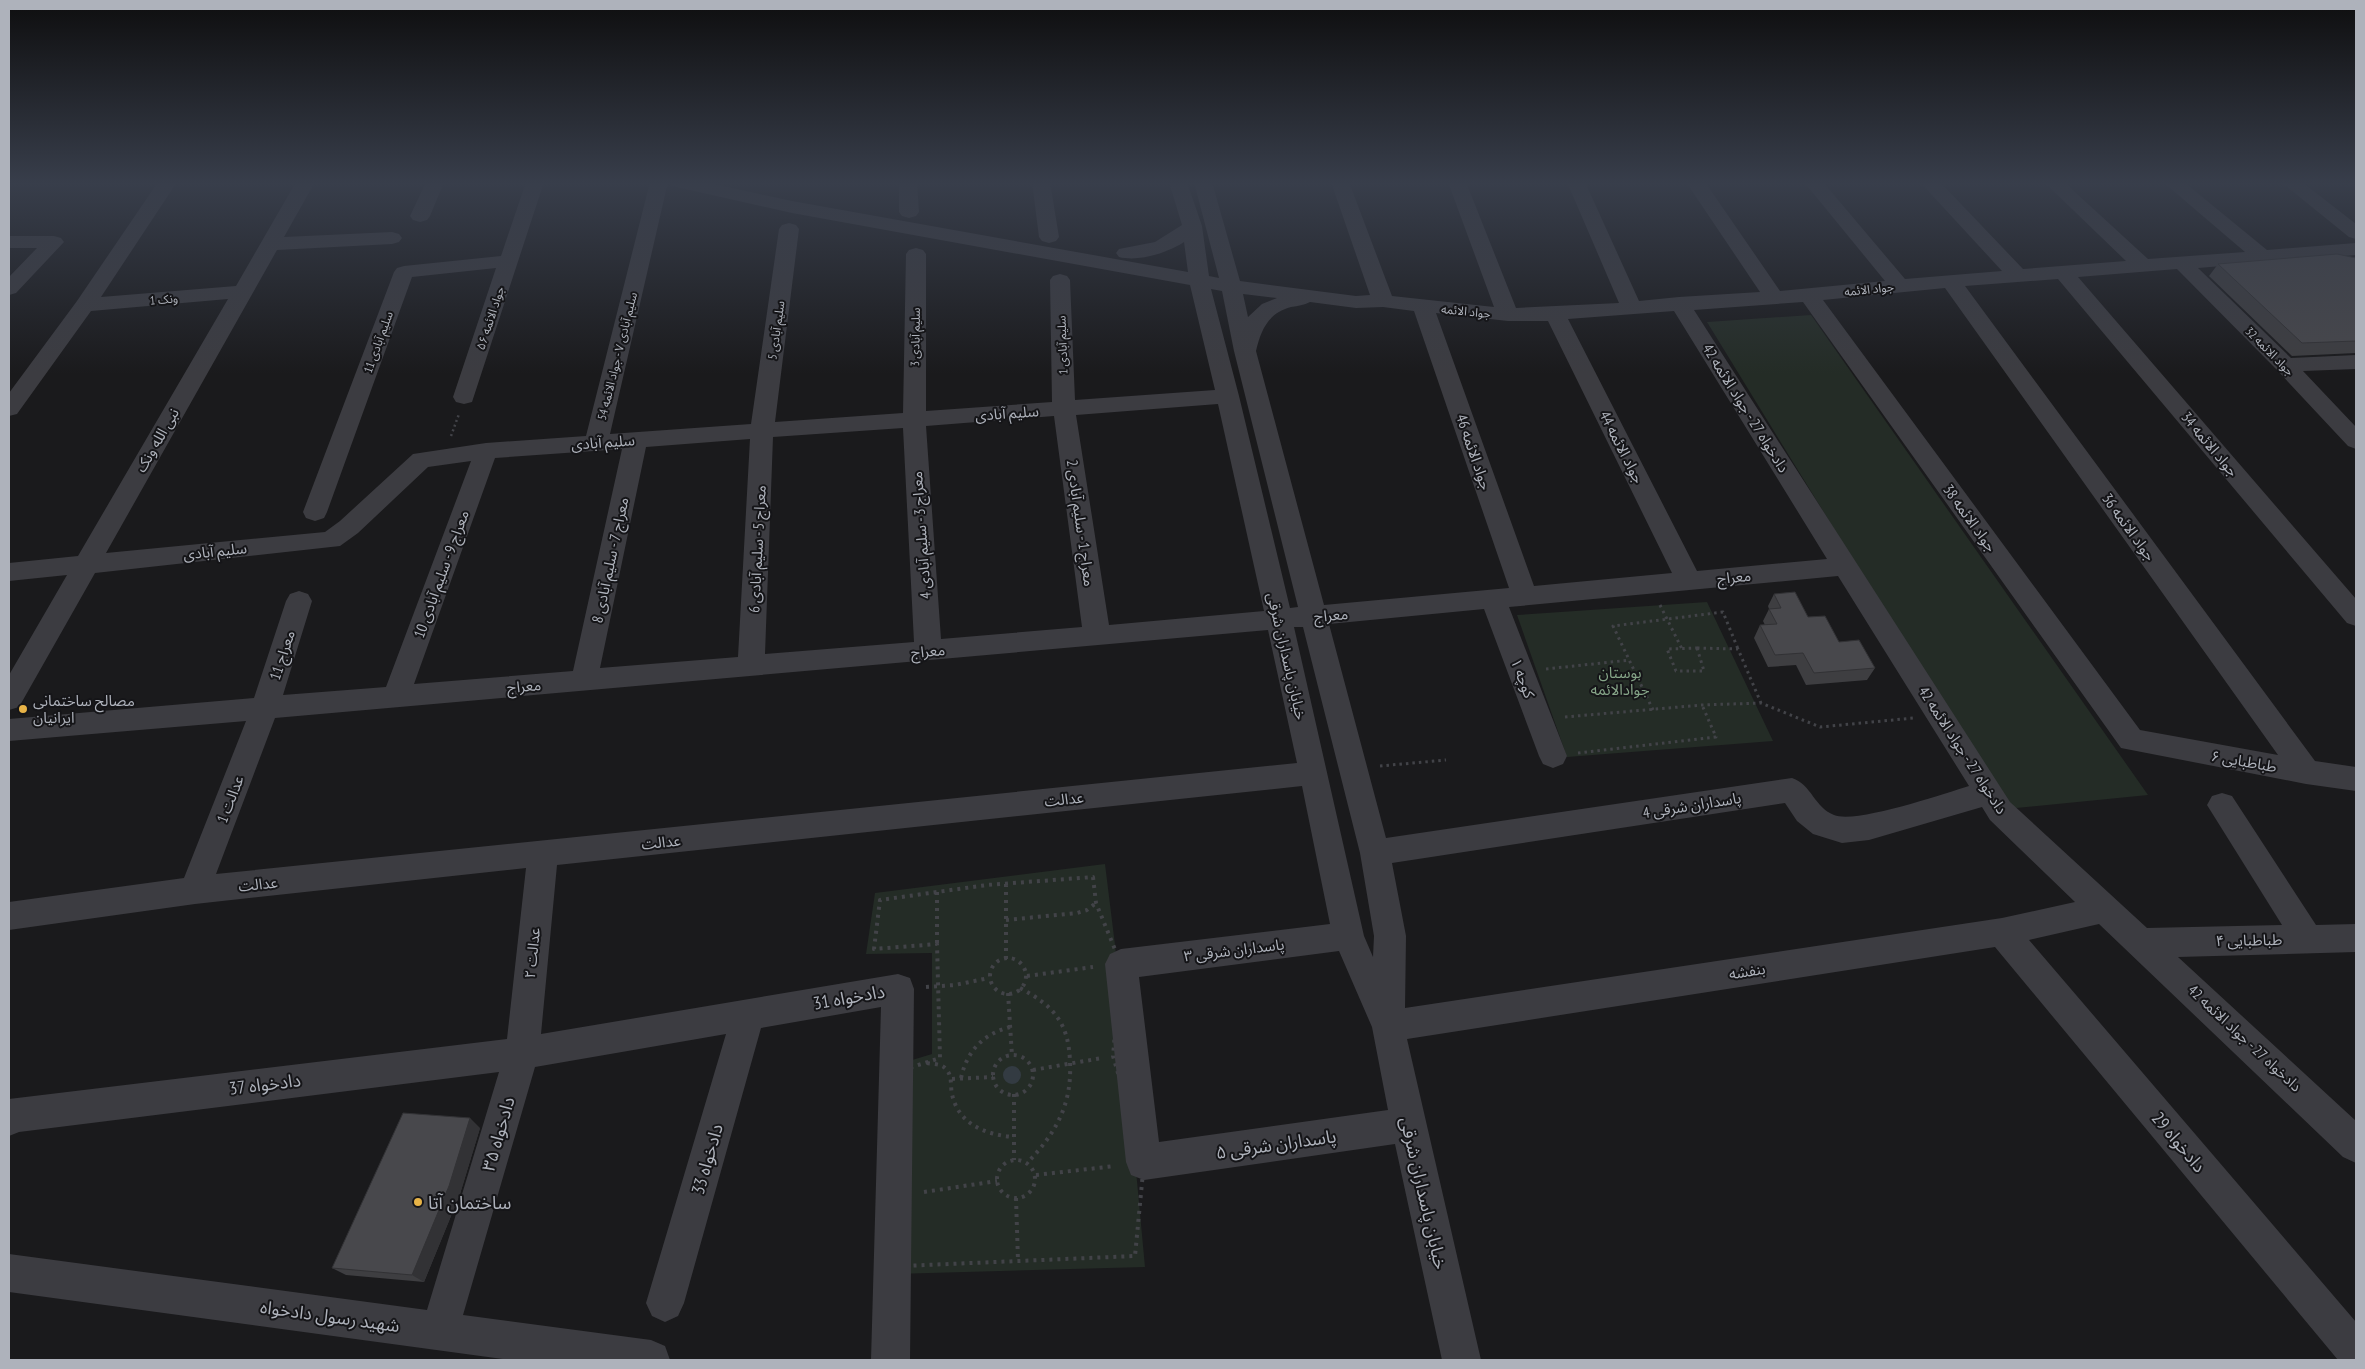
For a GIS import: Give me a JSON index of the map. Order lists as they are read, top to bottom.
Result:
{
  "streets": {
    "street": [
      "جواد الائمه",
      "ونک 1",
      "جواد الائمه ۵۶",
      "سلیم آبادی 5",
      "سلیم آبادی 3",
      "سلیم آبادی 11",
      "سلیم آبادی 1",
      "جواد الائمه 32",
      "سلیم آبادی ۷ - جواد الائمه 54",
      "دادخواه 27 - جواد الائمه 42",
      "سلیم آبادی",
      "نبی الله ونک",
      "جواد الائمه 34",
      "جواد الائمه 44",
      "جواد الائمه 46",
      "جواد الائمه 38",
      "معراج 1 - سلیم آبادی 2",
      "جواد الائمه 36",
      "معراج 3 - سلیم آبادی 4",
      "معراج 5 - سلیم آبادی 6",
      "معراج 7 - سلیم آبادی 8",
      "معراج 9 - سلیم آبادی 10",
      "معراج",
      "معراج 11",
      "خیابان پاسداران شرقی",
      "کوچه ۱",
      "طباطبایی ۶",
      "عدالت 1",
      "عدالت",
      "پاسداران شرقی 4",
      "طباطبایی ۴",
      "پاسداران شرقی ۳",
      "عدالت ۲",
      "بنفشه",
      "دادخواه 31",
      "دادخواه 37",
      "دادخواه ۳۵",
      "دادخواه 29",
      "پاسداران شرقی ۵",
      "دادخواه 33",
      "شهید رسول دادخواه"
    ]
  },
  "crossings": [
    ["جواد الائمه", "جواد الائمه 32"],
    ["جواد الائمه", "دادخواه 27 - جواد الائمه 42"],
    ["جواد الائمه", "جواد الائمه 34"],
    ["جواد الائمه", "جواد الائمه 44"],
    ["جواد الائمه", "جواد الائمه 46"],
    ["جواد الائمه", "جواد الائمه 38"],
    ["جواد الائمه", "جواد الائمه 36"],
    ["جواد الائمه", "خیابان پاسداران شرقی"],
    ["ونک 1", "نبی الله ونک"],
    ["جواد الائمه ۵۶", "سلیم آبادی 11"],
    ["سلیم آبادی 5", "سلیم آبادی"],
    ["سلیم آبادی 5", "معراج 5 - سلیم آبادی 6"],
    ["سلیم آبادی 3", "سلیم آبادی"],
    ["سلیم آبادی 3", "معراج 3 - سلیم آبادی 4"],
    ["سلیم آبادی 1", "سلیم آبادی"],
    ["سلیم آبادی 1", "معراج 1 - سلیم آبادی 2"],
    ["سلیم آبادی ۷ - جواد الائمه 54", "سلیم آبادی"],
    ["دادخواه 27 - جواد الائمه 42", "معراج"],
    ["دادخواه 27 - جواد الائمه 42", "پاسداران شرقی 4"],
    ["دادخواه 27 - جواد الائمه 42", "طباطبایی ۴"],
    ["دادخواه 27 - جواد الائمه 42", "بنفشه"],
    ["سلیم آبادی", "نبی الله ونک"],
    ["سلیم آبادی", "معراج 1 - سلیم آبادی 2"],
    ["سلیم آبادی", "معراج 3 - سلیم آبادی 4"],
    ["سلیم آبادی", "معراج 5 - سلیم آبادی 6"],
    ["سلیم آبادی", "معراج 7 - سلیم آبادی 8"],
    ["سلیم آبادی", "معراج 9 - سلیم آبادی 10"],
    ["سلیم آبادی", "خیابان پاسداران شرقی"],
    ["جواد الائمه 44", "معراج"],
    ["جواد الائمه 46", "معراج"],
    ["جواد الائمه 38", "طباطبایی ۶"],
    ["معراج 1 - سلیم آبادی 2", "معراج"],
    ["جواد الائمه 36", "طباطبایی ۶"],
    ["معراج 3 - سلیم آبادی 4", "معراج"],
    ["معراج 5 - سلیم آبادی 6", "معراج"],
    ["معراج 7 - سلیم آبادی 8", "معراج"],
    ["معراج 9 - سلیم آبادی 10", "معراج"],
    ["معراج", "معراج 11"],
    ["معراج", "خیابان پاسداران شرقی"],
    ["معراج", "کوچه ۱"],
    ["معراج", "عدالت 1"],
    ["معراج 11", "عدالت 1"],
    ["خیابان پاسداران شرقی", "عدالت"],
    ["خیابان پاسداران شرقی", "پاسداران شرقی 4"],
    ["خیابان پاسداران شرقی", "پاسداران شرقی ۳"],
    ["خیابان پاسداران شرقی", "بنفشه"],
    ["خیابان پاسداران شرقی", "پاسداران شرقی ۵"],
    ["عدالت 1", "عدالت"],
    ["عدالت", "عدالت ۲"],
    ["عدالت ۲", "دادخواه 31"],
    ["عدالت ۲", "دادخواه 37"],
    ["عدالت ۲", "دادخواه ۳۵"],
    ["بنفشه", "دادخواه 29"],
    ["دادخواه 31", "دادخواه 37"],
    ["دادخواه 31", "دادخواه ۳۵"],
    ["دادخواه 31", "دادخواه 33"],
    ["دادخواه 37", "دادخواه ۳۵"],
    ["دادخواه ۳۵", "شهید رسول دادخواه"]
  ],
  "parks": ["بوستان جوادالائمه"],
  "places": ["مصالح ساختمانی ایرانیان", "ساختمان آتا"]
}
